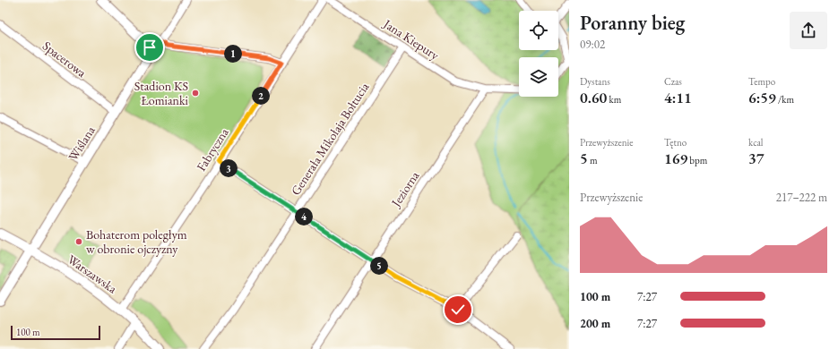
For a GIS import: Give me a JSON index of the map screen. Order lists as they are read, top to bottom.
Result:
{
  "streets": {
    "street": [
      "Jana Kiepury",
      "Spacerowa",
      "Generała Mikołaja Bołtucia",
      "Wiślana",
      "Fabryczna",
      "Jeziorna",
      "Warszawska"
    ]
  },
  "crossings": [
    ["Jana Kiepury", "Generała Mikołaja Bołtucia"],
    ["Jana Kiepury", "Jeziorna"],
    ["Spacerowa", "Wiślana"],
    ["Wiślana", "Warszawska"],
    ["Fabryczna", "Warszawska"]
  ],
  "places": ["Stadion KS Łomianki", "Bohaterom poległym w obronie ojczyzny"],
  "scale_bar": "100 m",
  "page": {
    "heading": ["Poranny bieg", "09:02"],
    "pins": [
      "1",
      "2",
      "3",
      "4",
      "5"
    ],
    "stats": [
      ["Dystans", "0.60 km"],
      ["Czas", "4:11"],
      ["Tempo", "6:59 /km"],
      ["Przewyższenie", "5 m"],
      ["Tętno", "169 bpm"],
      ["kcal", "37"]
    ],
    "chart": ["Przewyższenie", "217–222 m"],
    "list": [
      {
        "name": "100 m",
        "note": "7:27"
      },
      {
        "name": "200 m",
        "note": "7:27"
      }
    ],
    "scale": "100 m"
  }
}
